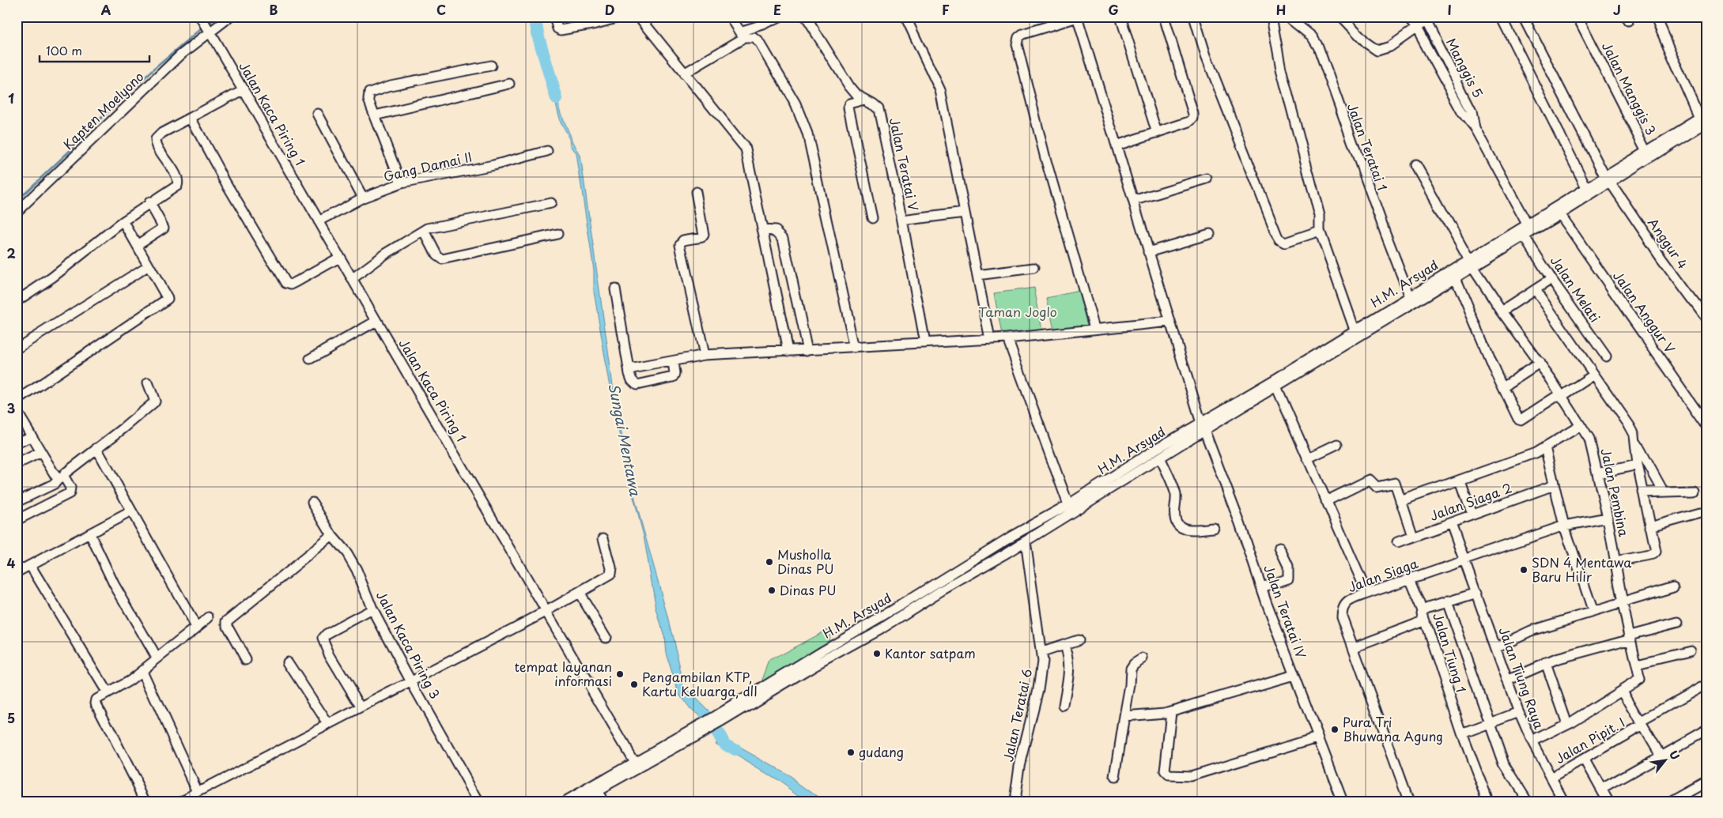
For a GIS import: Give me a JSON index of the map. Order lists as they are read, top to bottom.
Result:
{
  "streets": {
    "street": [
      "Manggis 5",
      "Jalan Manggis 3",
      "Kapten Moelyono",
      "Jalan Kaca Piring 1",
      "Jalan Teratai 1",
      "Jalan Teratai V",
      "Gang Damai II",
      "Anggur 4",
      "H.M. Arsyad",
      "Jalan Melati",
      "Jalan Anggur V",
      "Jalan Pembina",
      "Jalan Siaga 2",
      "Jalan Siaga",
      "Jalan Teratai IV",
      "Jalan Kaca Piring 3",
      "Jalan Tiung 1",
      "Jalan Tiung Raya",
      "Jalan Teratai 6",
      "Jalan Pipit. I"
    ]
  },
  "crossings": [
    ["Manggis 5", "H.M. Arsyad"],
    ["Jalan Manggis 3", "H.M. Arsyad"],
    ["Kapten Moelyono", "Jalan Kaca Piring 1"],
    ["Jalan Kaca Piring 1", "Gang Damai II"],
    ["Jalan Kaca Piring 1", "H.M. Arsyad"],
    ["Jalan Teratai 1", "H.M. Arsyad"],
    ["Anggur 4", "H.M. Arsyad"],
    ["H.M. Arsyad", "Jalan Melati"],
    ["H.M. Arsyad", "Jalan Anggur V"],
    ["H.M. Arsyad", "Jalan Pembina"],
    ["H.M. Arsyad", "Jalan Teratai IV"],
    ["H.M. Arsyad", "Jalan Teratai 6"],
    ["Jalan Pembina", "Jalan Siaga"],
    ["Jalan Pembina", "Jalan Tiung Raya"],
    ["Jalan Siaga 2", "Jalan Tiung Raya"],
    ["Jalan Siaga", "Jalan Tiung Raya"],
    ["Jalan Tiung 1", "Jalan Tiung Raya"],
    ["Jalan Tiung Raya", "Jalan Pipit. I"]
  ],
  "water": ["Sungai Mentawa"],
  "parks": ["Taman Joglo"],
  "places": [
    "Musholla Dinas PU",
    "SDN 4 Mentawa Baru Hilir",
    "Dinas PU",
    "Kantor satpam",
    "tempat layanan informasi",
    "Pengambilan KTP, Kartu Keluarga, dll",
    "Pura Tri Bhuwana Agung",
    "gudang"
  ],
  "scale_bar": "100 m",
  "north": "top right",
  "grid": {
    "columns": [
      "A",
      "B",
      "C",
      "D",
      "E",
      "F",
      "G",
      "H",
      "I",
      "J"
    ],
    "rows": [
      "1",
      "2",
      "3",
      "4",
      "5"
    ]
  }
}
